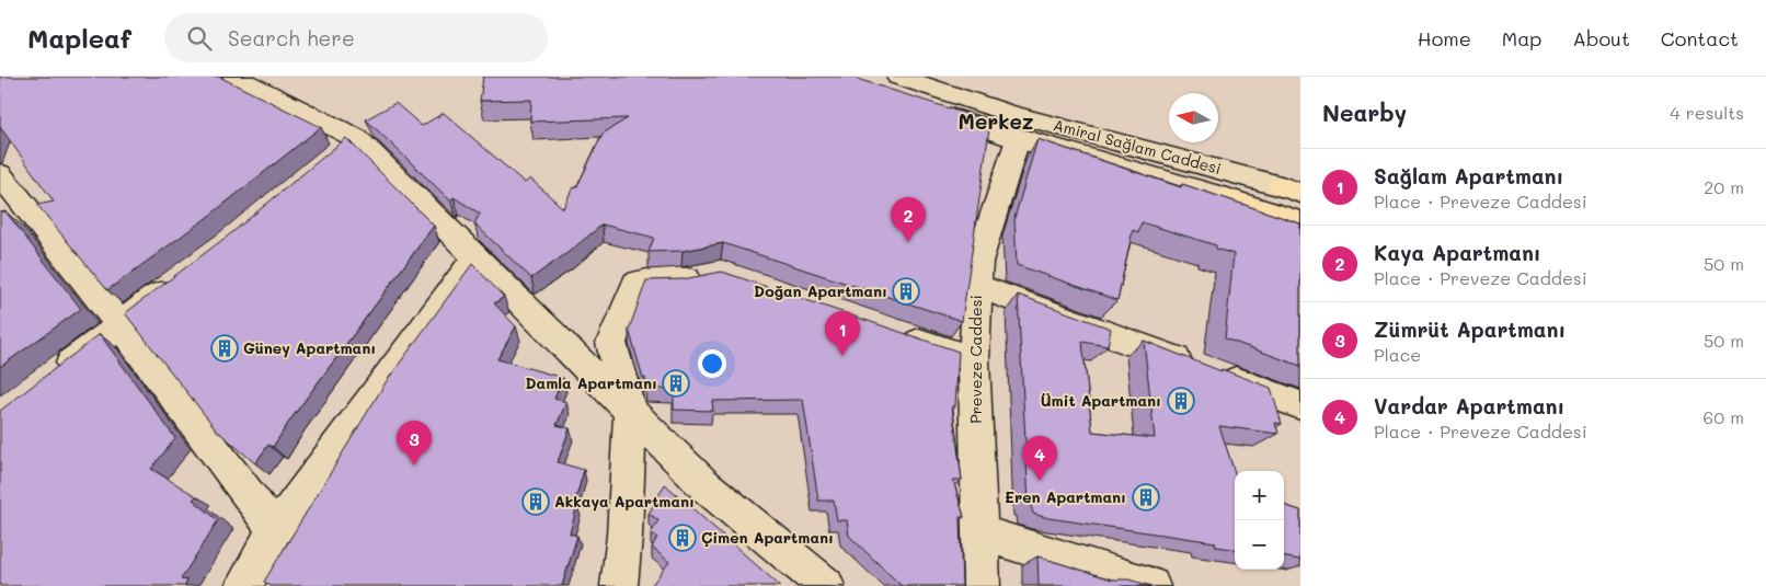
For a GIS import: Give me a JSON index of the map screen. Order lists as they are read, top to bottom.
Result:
{
  "streets": {
    "street": ["Amiral Sağlam Caddesi", "Preveze Caddesi"]
  },
  "crossings": [
    ["Amiral Sağlam Caddesi", "Preveze Caddesi"]
  ],
  "districts": ["Merkez"],
  "places": {
    "building": [
      "Doğan Apartmanı",
      "Güney Apartmanı",
      "Damla Apartmanı",
      "Ümit Apartmanı",
      "Eren Apartmanı",
      "Akkaya Apartmanı",
      "Çimen Apartmanı"
    ]
  },
  "north": "left",
  "page": {
    "header": "Mapleaf",
    "search": "Search here",
    "nav": [
      "Home",
      "Map",
      "About",
      "Contact"
    ],
    "heading": ["Nearby", "4 results"],
    "list": [
      {
        "mark": "1",
        "name": "Sağlam Apartmanı",
        "note": "Place · Preveze Caddesi",
        "value": "20 m"
      },
      {
        "mark": "2",
        "name": "Kaya Apartmanı",
        "note": "Place · Preveze Caddesi",
        "value": "50 m"
      },
      {
        "mark": "3",
        "name": "Zümrüt Apartmanı",
        "note": "Place",
        "value": "50 m"
      },
      {
        "mark": "4",
        "name": "Vardar Apartmanı",
        "note": "Place · Preveze Caddesi",
        "value": "60 m"
      }
    ],
    "pins": [
      "2",
      "1",
      "3",
      "4"
    ],
    "map_buttons": ["+", "−"]
  }
}
